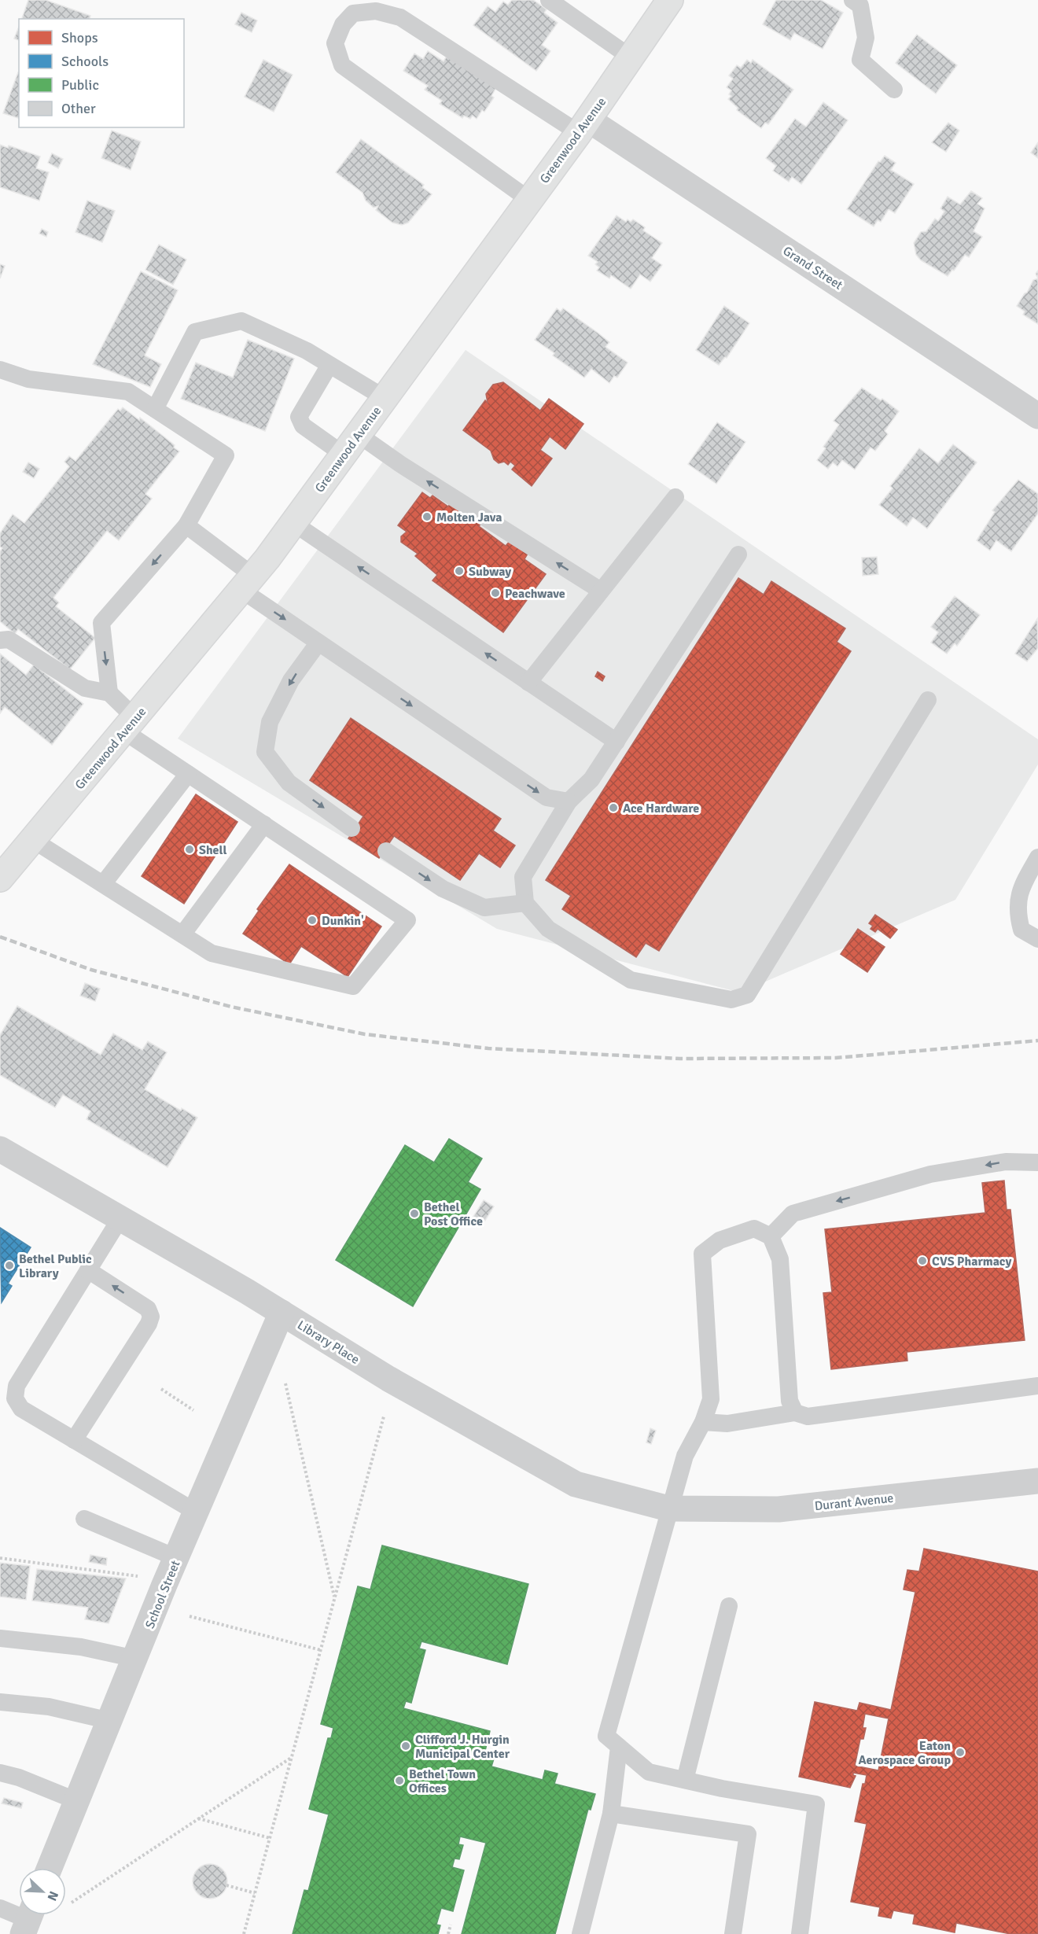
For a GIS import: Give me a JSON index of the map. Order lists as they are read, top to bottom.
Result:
{
  "streets": {
    "main road": ["Greenwood Avenue"],
    "street": [
      "Grand Street",
      "Library Place",
      "Durant Avenue",
      "School Street"
    ]
  },
  "crossings": [
    ["Greenwood Avenue", "Grand Street"],
    ["Library Place", "Durant Avenue"],
    ["Library Place", "School Street"]
  ],
  "places": [
    "Molten Java",
    "Subway",
    "Peachwave",
    "Ace Hardware",
    "Shell",
    "Dunkin'",
    "Bethel Post Office",
    "CVS Pharmacy",
    "Bethel Public Library",
    "Clifford J. Hurgin Municipal Center",
    "Eaton Aerospace Group",
    "Bethel Town Offices"
  ],
  "legend": [
    "Shops",
    "Schools",
    "Public",
    "Other"
  ],
  "north": "bottom right"
}
